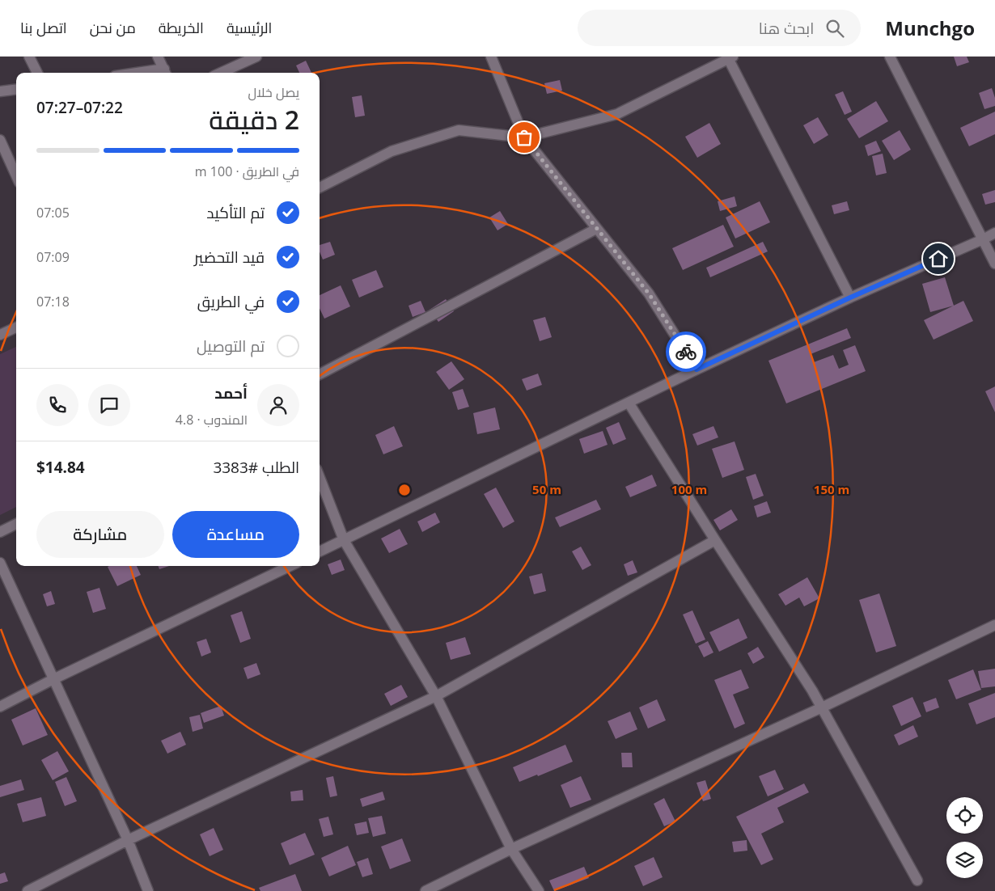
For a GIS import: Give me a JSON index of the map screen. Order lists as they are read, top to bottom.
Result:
{
  "page": {
    "header": "Munchgo",
    "search": "ابحث هنا",
    "nav": [
      "الرئيسية",
      "الخريطة",
      "من نحن",
      "اتصل بنا"
    ],
    "heading": ["2 دقيقة", "يصل خلال", "07:22–07:27"],
    "panel": [
      "أحمد",
      "المندوب · 4.8",
      "الطلب #3383",
      "$14.84"
    ],
    "bar": "في الطريق · 100 m",
    "list": [
      ["تم التأكيد", "07:05"],
      ["قيد التحضير", "07:09"],
      ["في الطريق", "07:18"],
      "تم التوصيل"
    ],
    "buttons": ["مساعدة", "مشاركة"]
  },
  "rings": ["50 m", "100 m", "150 m"]
}
